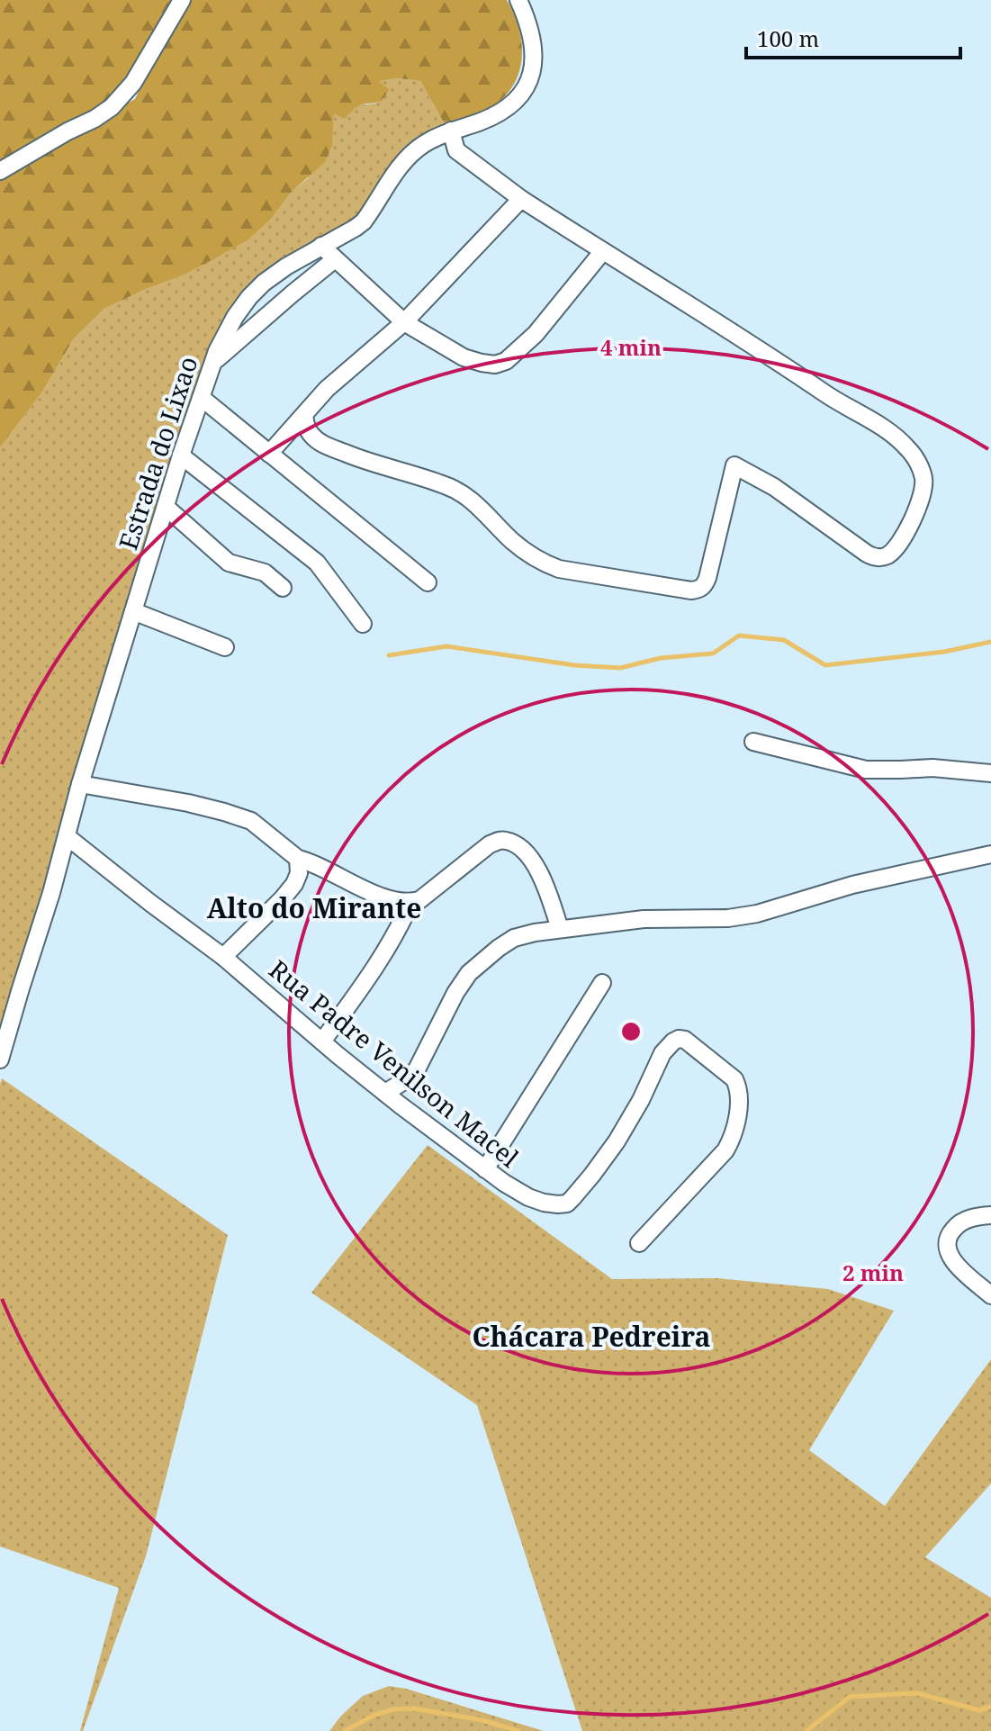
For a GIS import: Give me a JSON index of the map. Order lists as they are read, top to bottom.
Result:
{
  "streets": {
    "street": ["Estrada do Lixao", "Rua Padre Venilson Macel"]
  },
  "crossings": [
    ["Estrada do Lixao", "Rua Padre Venilson Macel"]
  ],
  "districts": ["Alto do Mirante", "Chácara Pedreira"],
  "scale_bar": "100 m",
  "rings": ["4 min", "2 min"]
}
